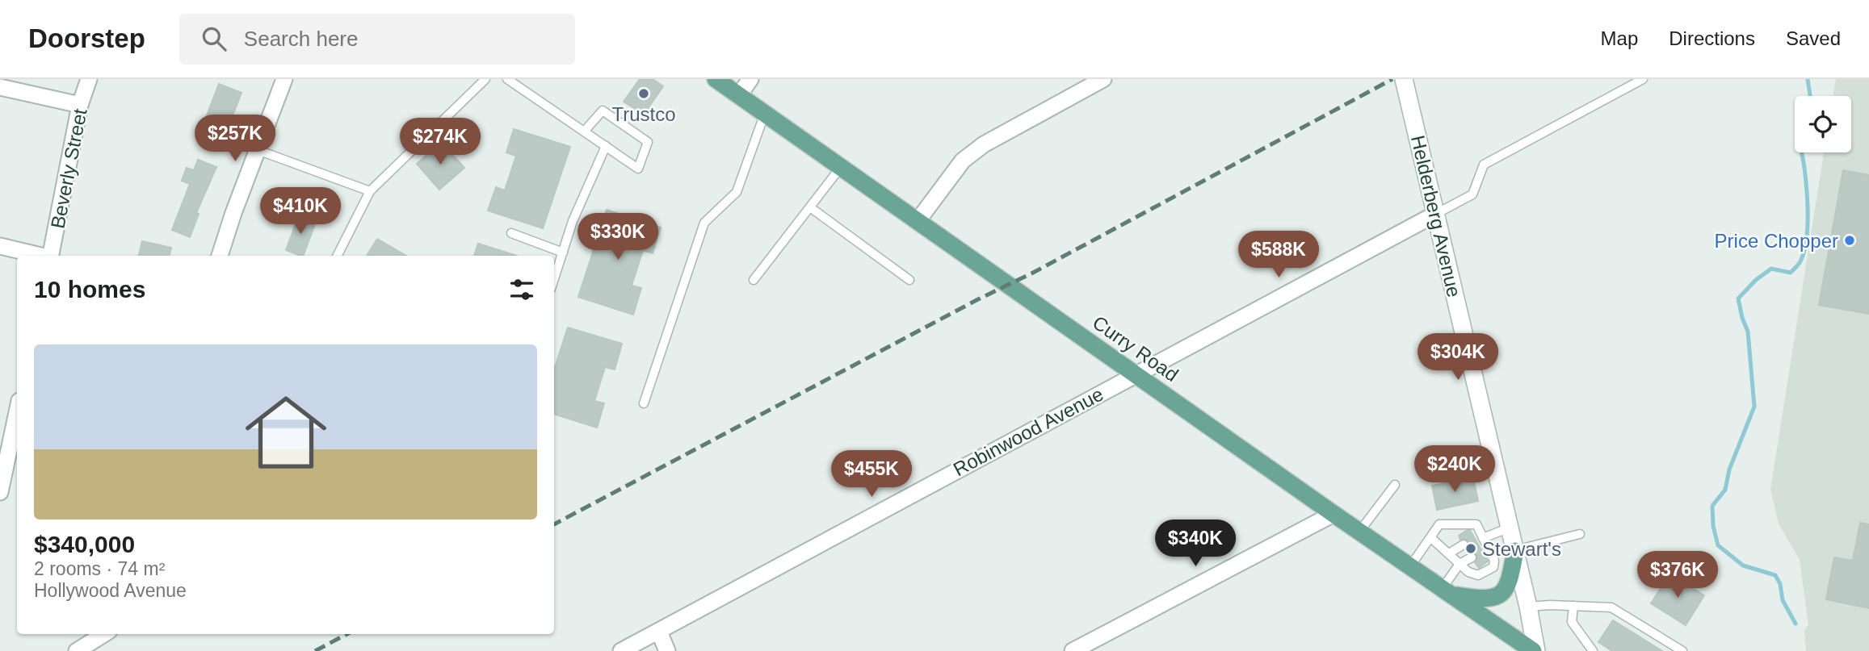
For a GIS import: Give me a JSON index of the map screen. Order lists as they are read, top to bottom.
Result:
{
  "streets": {
    "main road": ["Curry Road"],
    "street": ["Beverly Street", "Helderberg Avenue", "Robinwood Avenue"]
  },
  "crossings": [
    ["Helderberg Avenue", "Curry Road"],
    ["Helderberg Avenue", "Robinwood Avenue"],
    ["Curry Road", "Robinwood Avenue"]
  ],
  "places": ["Trustco", "Price Chopper", "Stewart's"],
  "page": {
    "header": "Doorstep",
    "search": "Search here",
    "nav": ["Map", "Directions", "Saved"],
    "price": [
      "$257K",
      "$274K",
      "$410K",
      "$330K",
      "$588K",
      "$304K",
      "$240K",
      "$455K",
      "$340K",
      "$376K"
    ],
    "heading": "10 homes",
    "list": [
      {
        "name": "$340,000",
        "note": "2 rooms · 74 m² · Hollywood Avenue"
      }
    ]
  }
}
